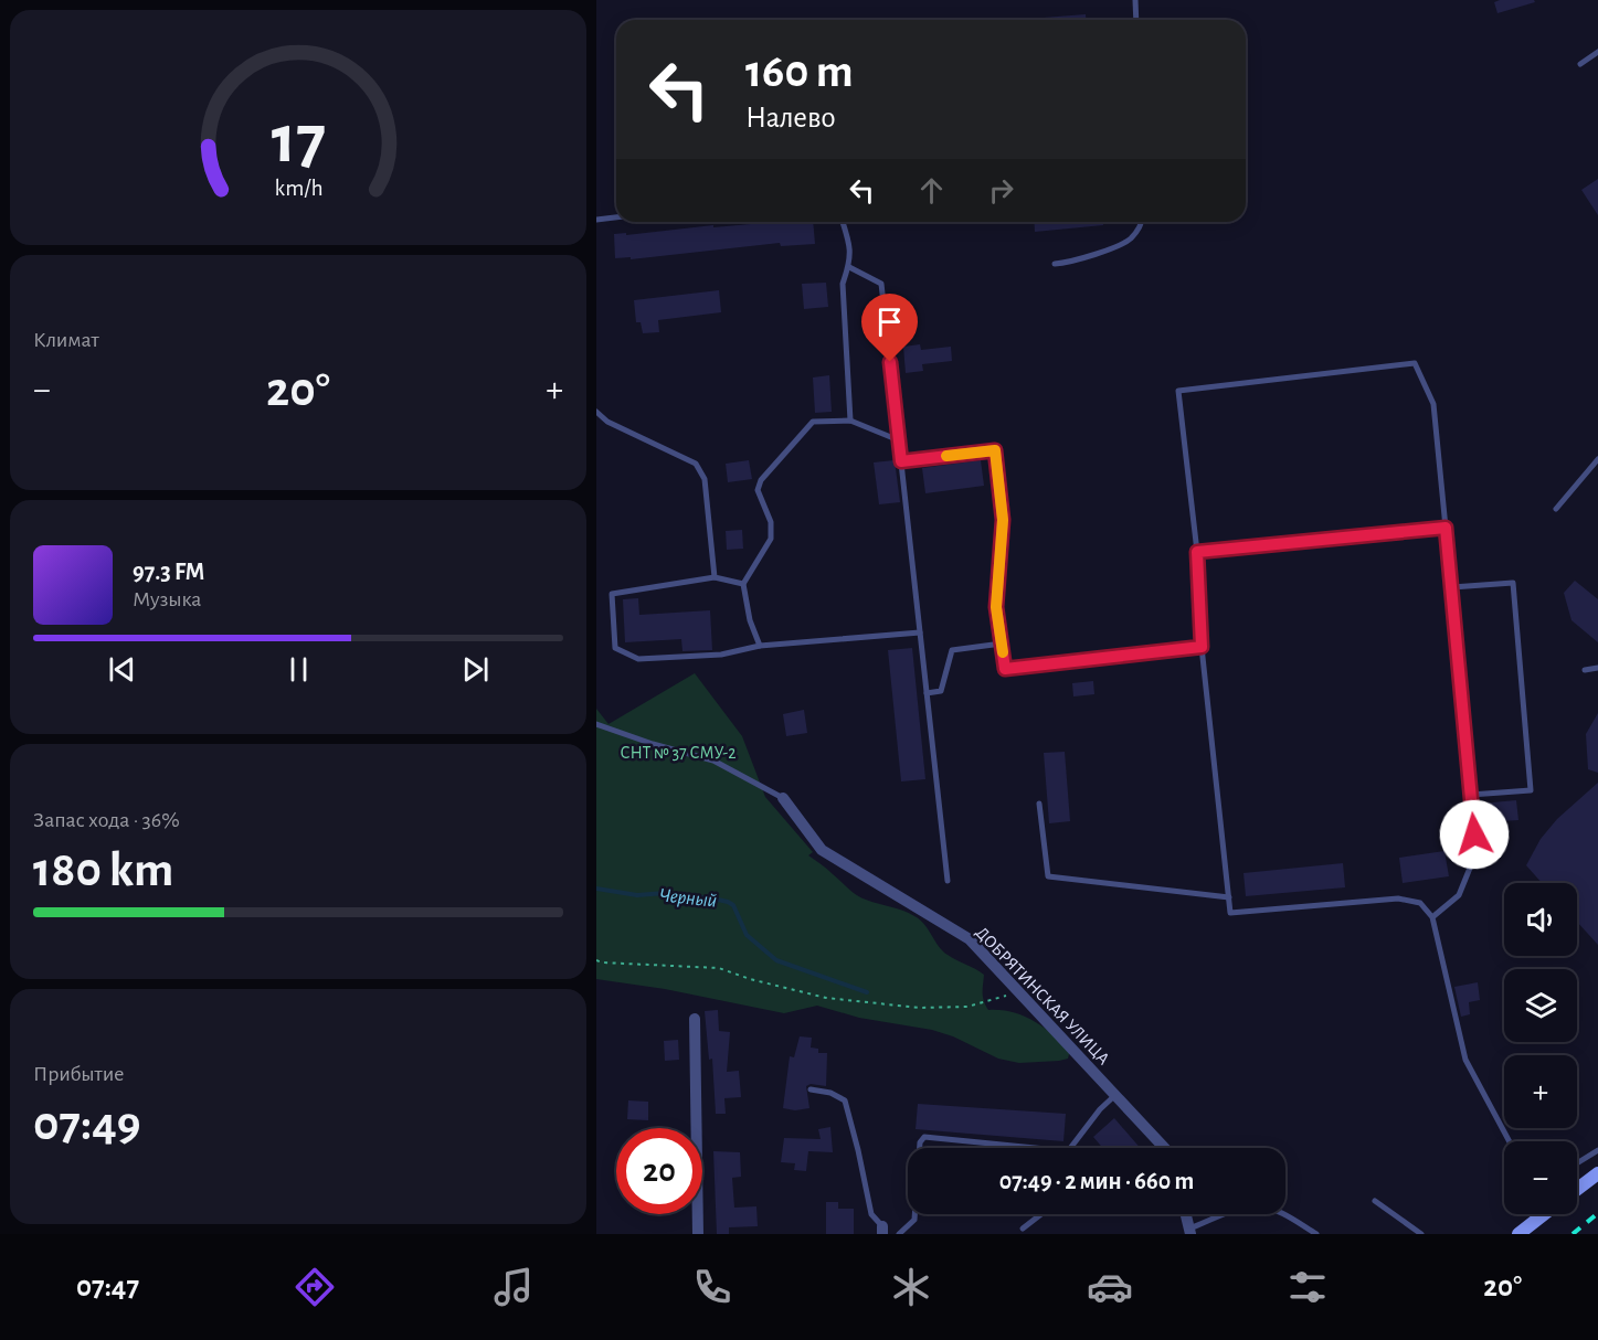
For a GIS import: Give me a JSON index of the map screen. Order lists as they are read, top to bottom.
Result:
{
  "streets": {
    "street": ["ДОБРЯТИНСКАЯ УЛИЦА"]
  },
  "water": ["Черный"],
  "parks": ["СНТ № 37 СМУ-2"],
  "page": {
    "turn": ["160 m", "Налево"],
    "tile": [
      "Климат",
      ["Запас хода · 36%", "180 km"],
      ["Прибытие", "07:49"]
    ],
    "heat": ["−", "20°", "+"],
    "song": ["97.3 FM", "Музыка"],
    "map_buttons": ["+", "−"],
    "limit": "20",
    "trip": "07:49 · 2 мин · 660 m",
    "tabs": ["07:47", "20°"],
    "gauge": ["17", "km/h"]
  }
}
